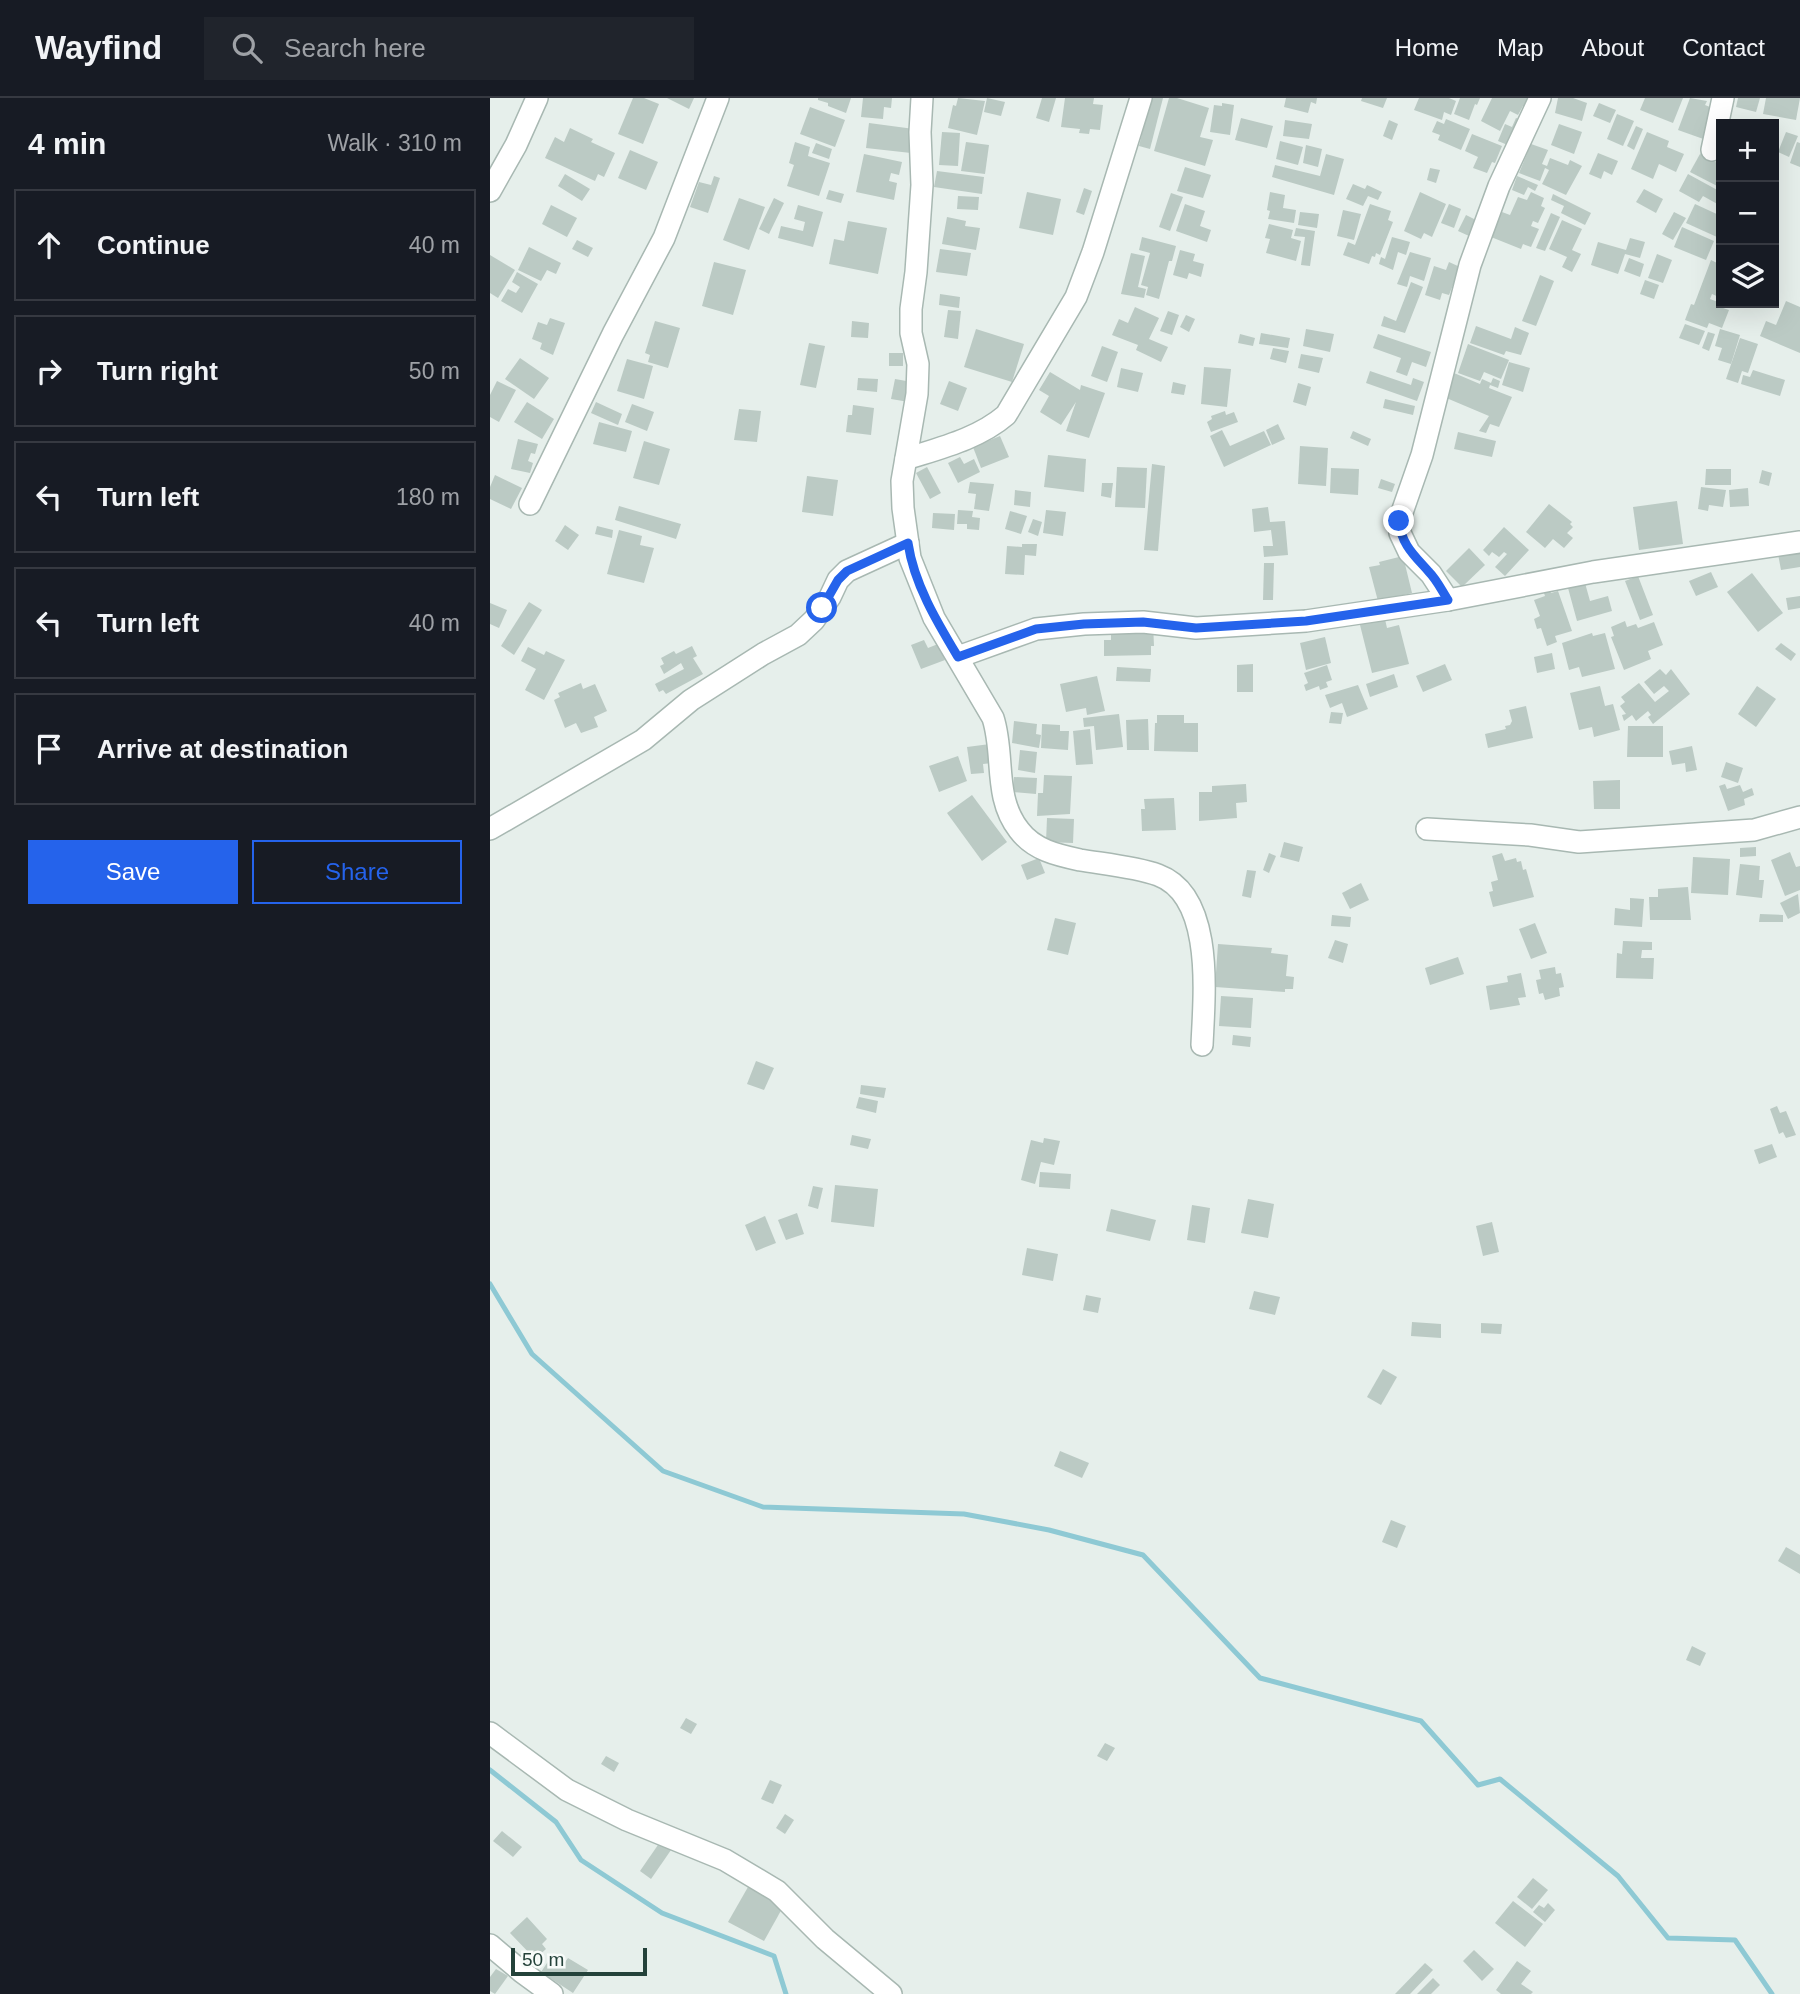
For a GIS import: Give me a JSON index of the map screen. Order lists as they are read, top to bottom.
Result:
{
  "scale_bar": "50 m",
  "page": {
    "header": "Wayfind",
    "search": "Search here",
    "nav": [
      "Home",
      "Map",
      "About",
      "Contact"
    ],
    "heading": ["4 min", "Walk · 310 m"],
    "map_buttons": ["+", "−"],
    "list": [
      ["Continue", "40 m"],
      ["Turn right", "50 m"],
      ["Turn left", "180 m"],
      ["Turn left", "40 m"],
      "Arrive at destination"
    ],
    "buttons": ["Save", "Share"],
    "scale": "50 m"
  }
}
